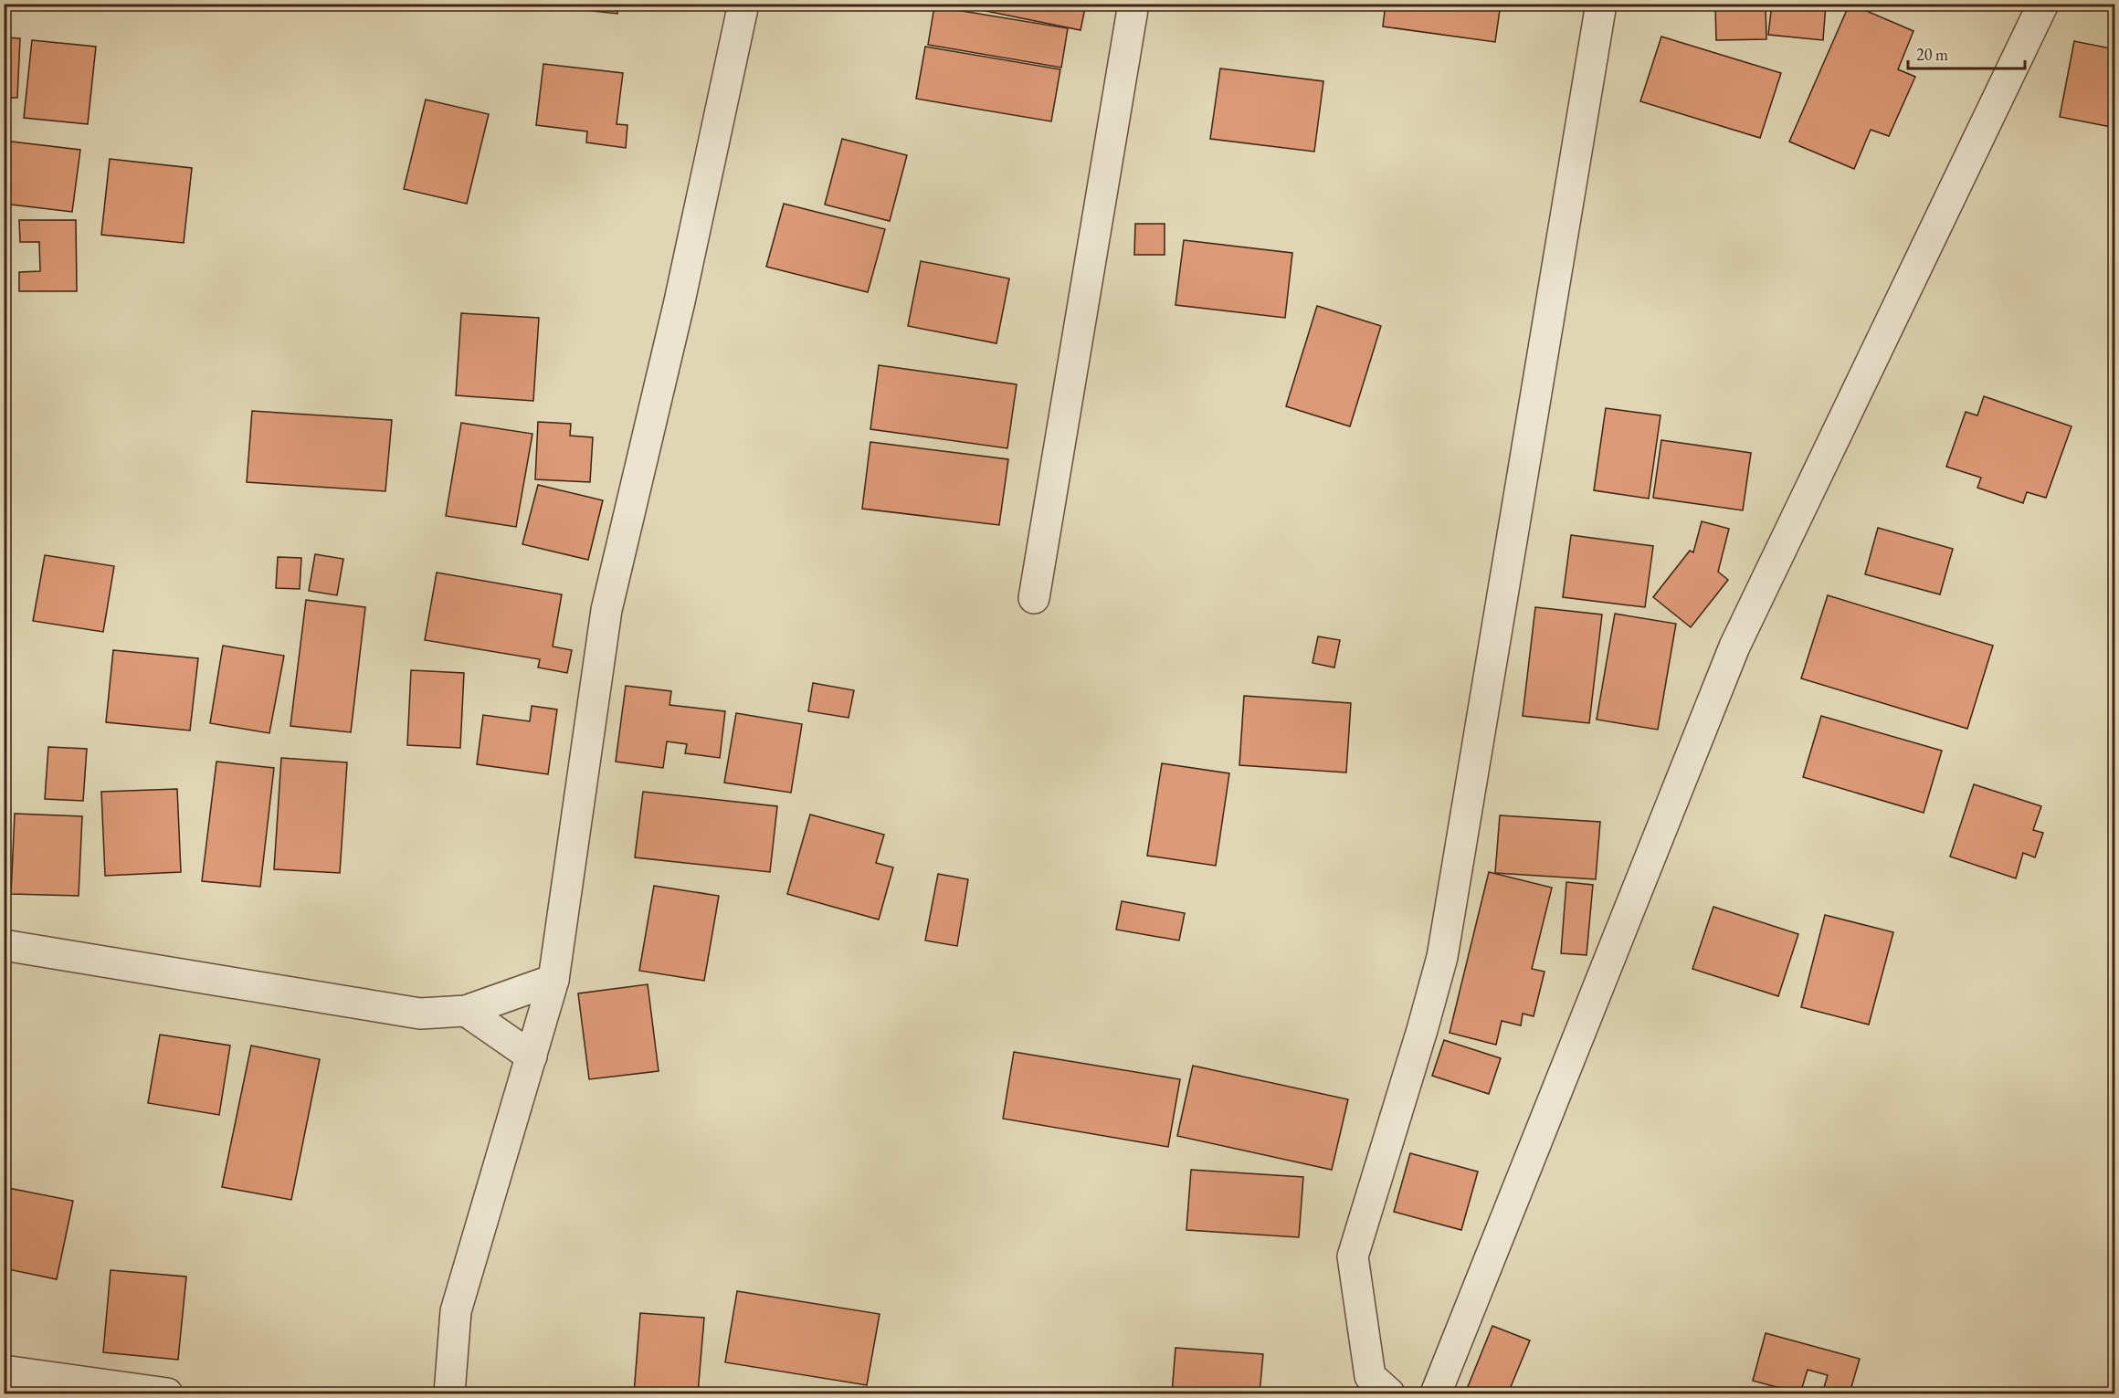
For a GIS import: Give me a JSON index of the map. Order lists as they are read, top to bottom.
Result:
{
  "scale_bar": "20 m"
}
